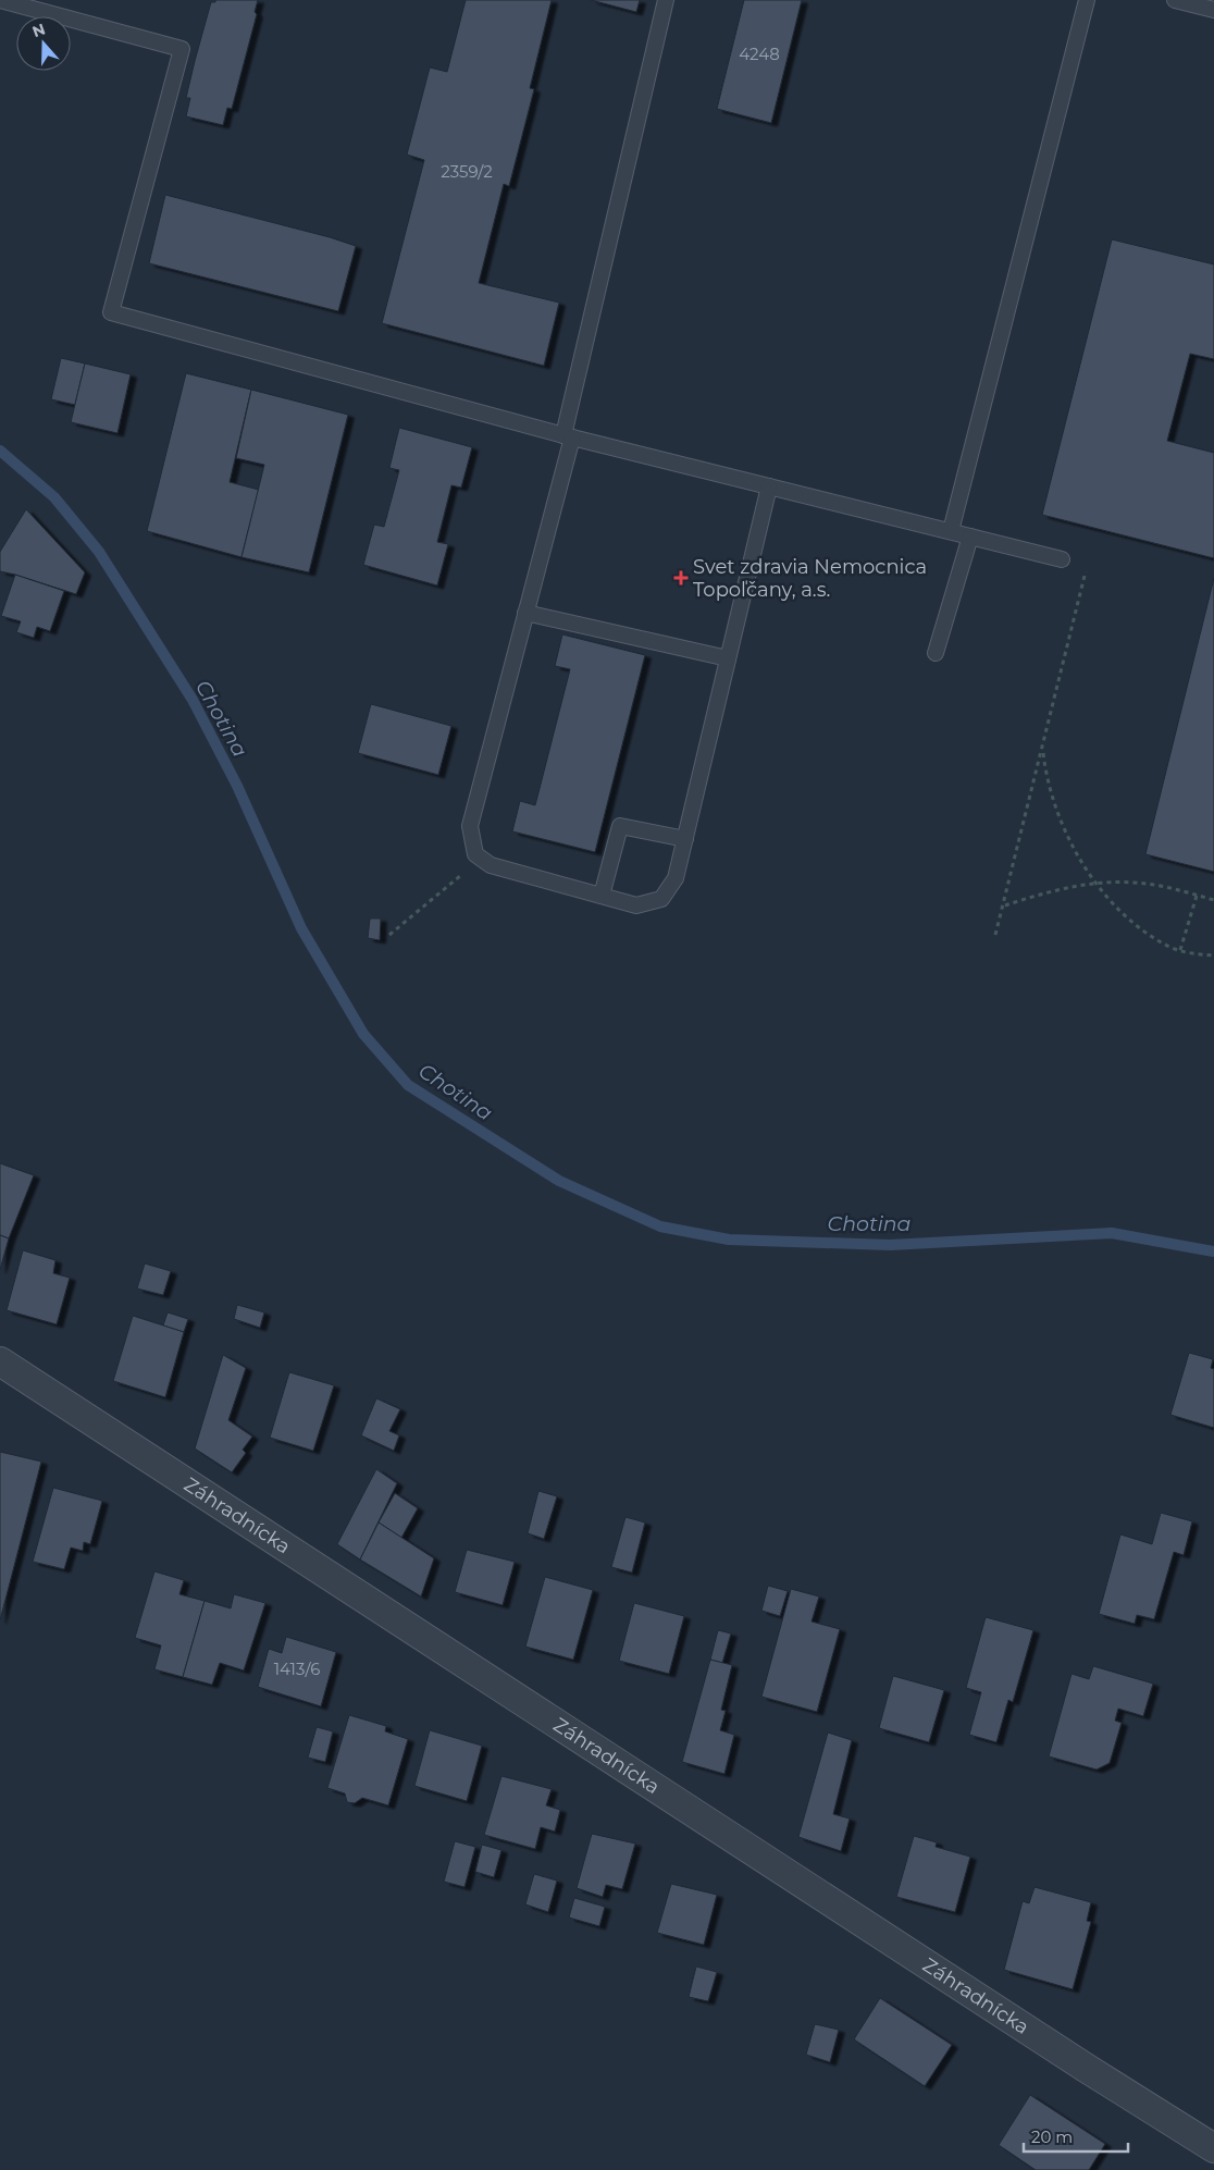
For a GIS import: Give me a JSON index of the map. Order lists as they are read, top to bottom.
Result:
{
  "streets": {
    "street": ["Záhradnícka"]
  },
  "water": ["Chotina"],
  "places": {
    "health": ["Svet zdravia Nemocnica Topoľčany, a.s."]
  },
  "house_numbers": ["4248", "2359/2", "1413/6"],
  "scale_bar": "20 m",
  "north": "top"
}
